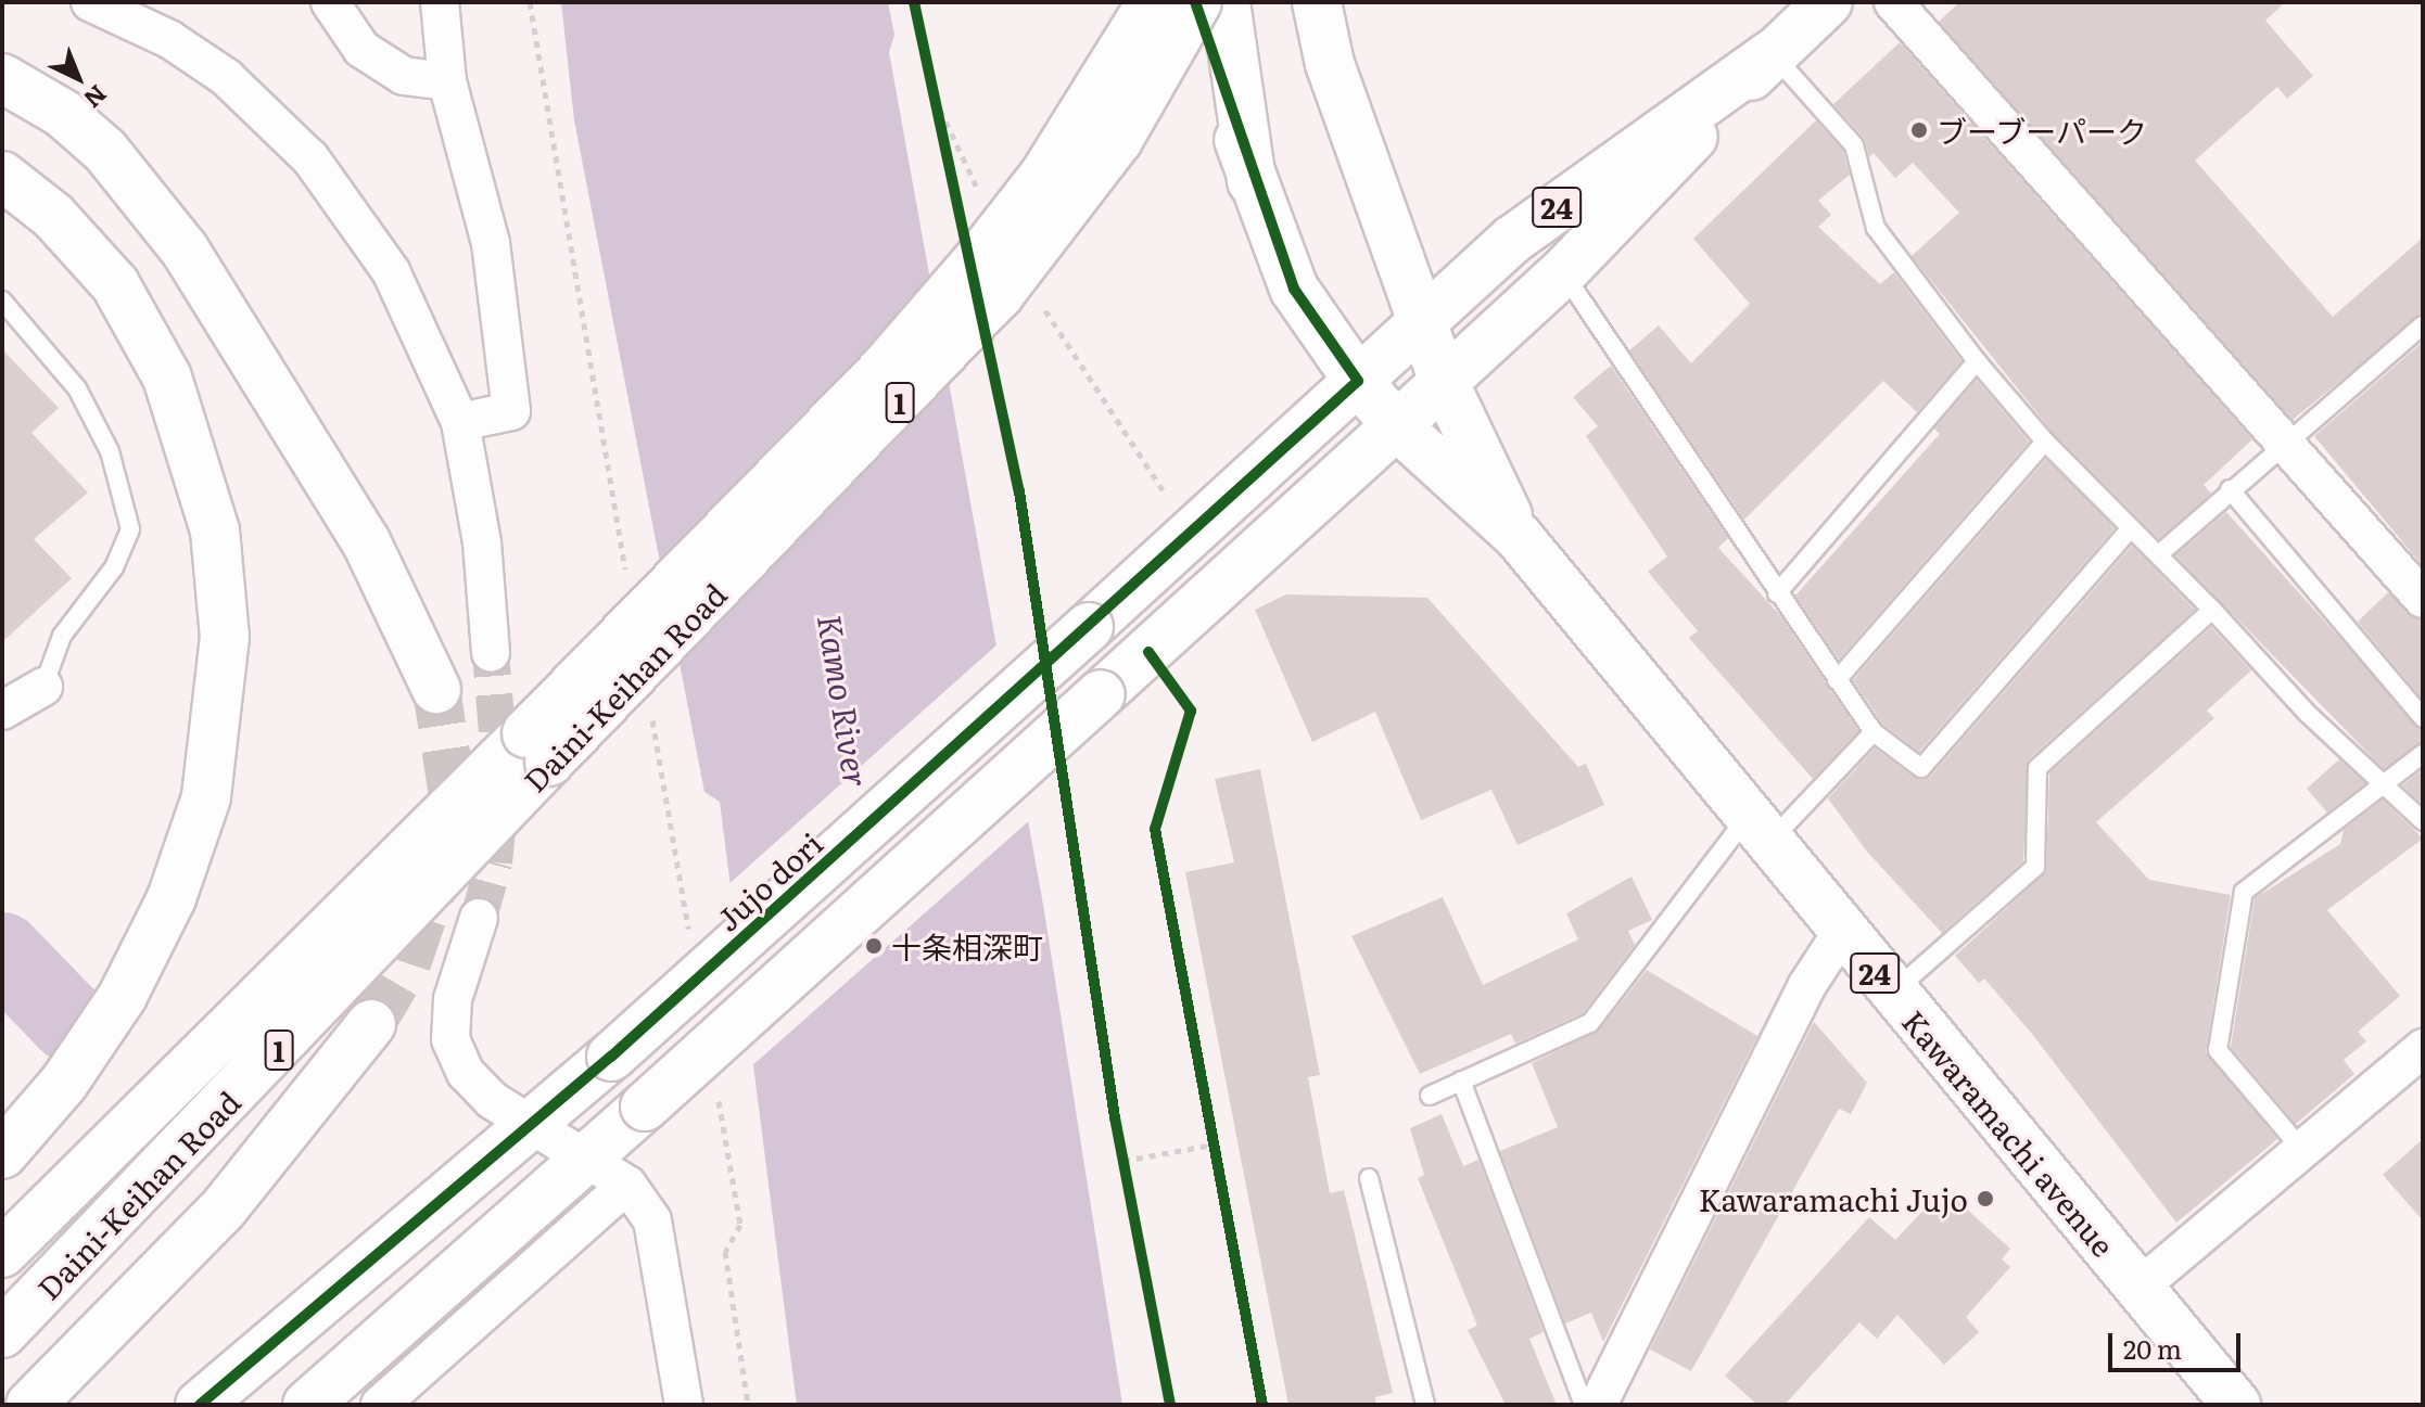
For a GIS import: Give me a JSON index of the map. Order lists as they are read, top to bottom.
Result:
{
  "streets": {
    "main road": [
      "24",
      "1",
      "Daini-Keihan Road",
      "Jujo dori",
      "Kawaramachi avenue"
    ]
  },
  "crossings": [
    ["24", "Jujo dori"],
    ["24", "Kawaramachi avenue"]
  ],
  "water": ["Kamo River"],
  "places": ["ブーブーパーク", "十条相深町", "Kawaramachi Jujo"],
  "scale_bar": "20 m",
  "north": "bottom right"
}
